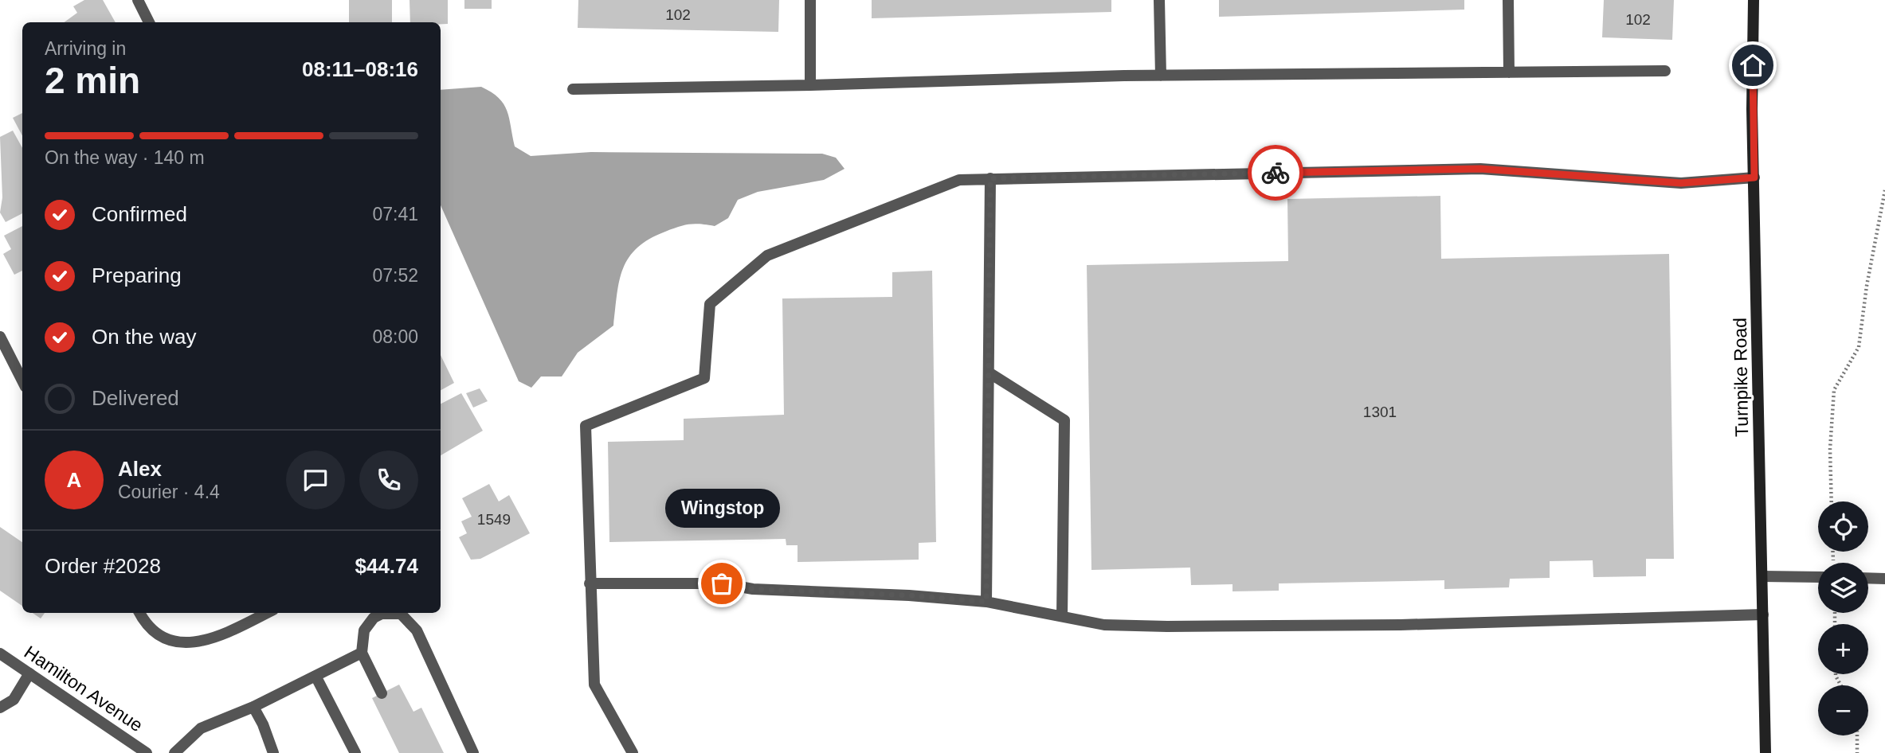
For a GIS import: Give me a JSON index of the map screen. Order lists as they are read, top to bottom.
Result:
{
  "streets": {
    "main road": ["Turnpike Road"],
    "street": ["Hamilton Avenue"]
  },
  "places": ["Wingstop"],
  "house_numbers": [
    "102",
    "102",
    "1301",
    "1549"
  ],
  "page": {
    "heading": ["2 min", "Arriving in", "08:11–08:16"],
    "panel": [
      "Alex",
      "Courier · 4.4",
      "Order #2028",
      "$44.74"
    ],
    "bar": "On the way · 140 m",
    "list": [
      ["Confirmed", "07:41"],
      ["Preparing", "07:52"],
      ["On the way", "08:00"],
      "Delivered"
    ],
    "round": "A",
    "bubble": "Wingstop",
    "map_buttons": ["+", "−"]
  }
}
